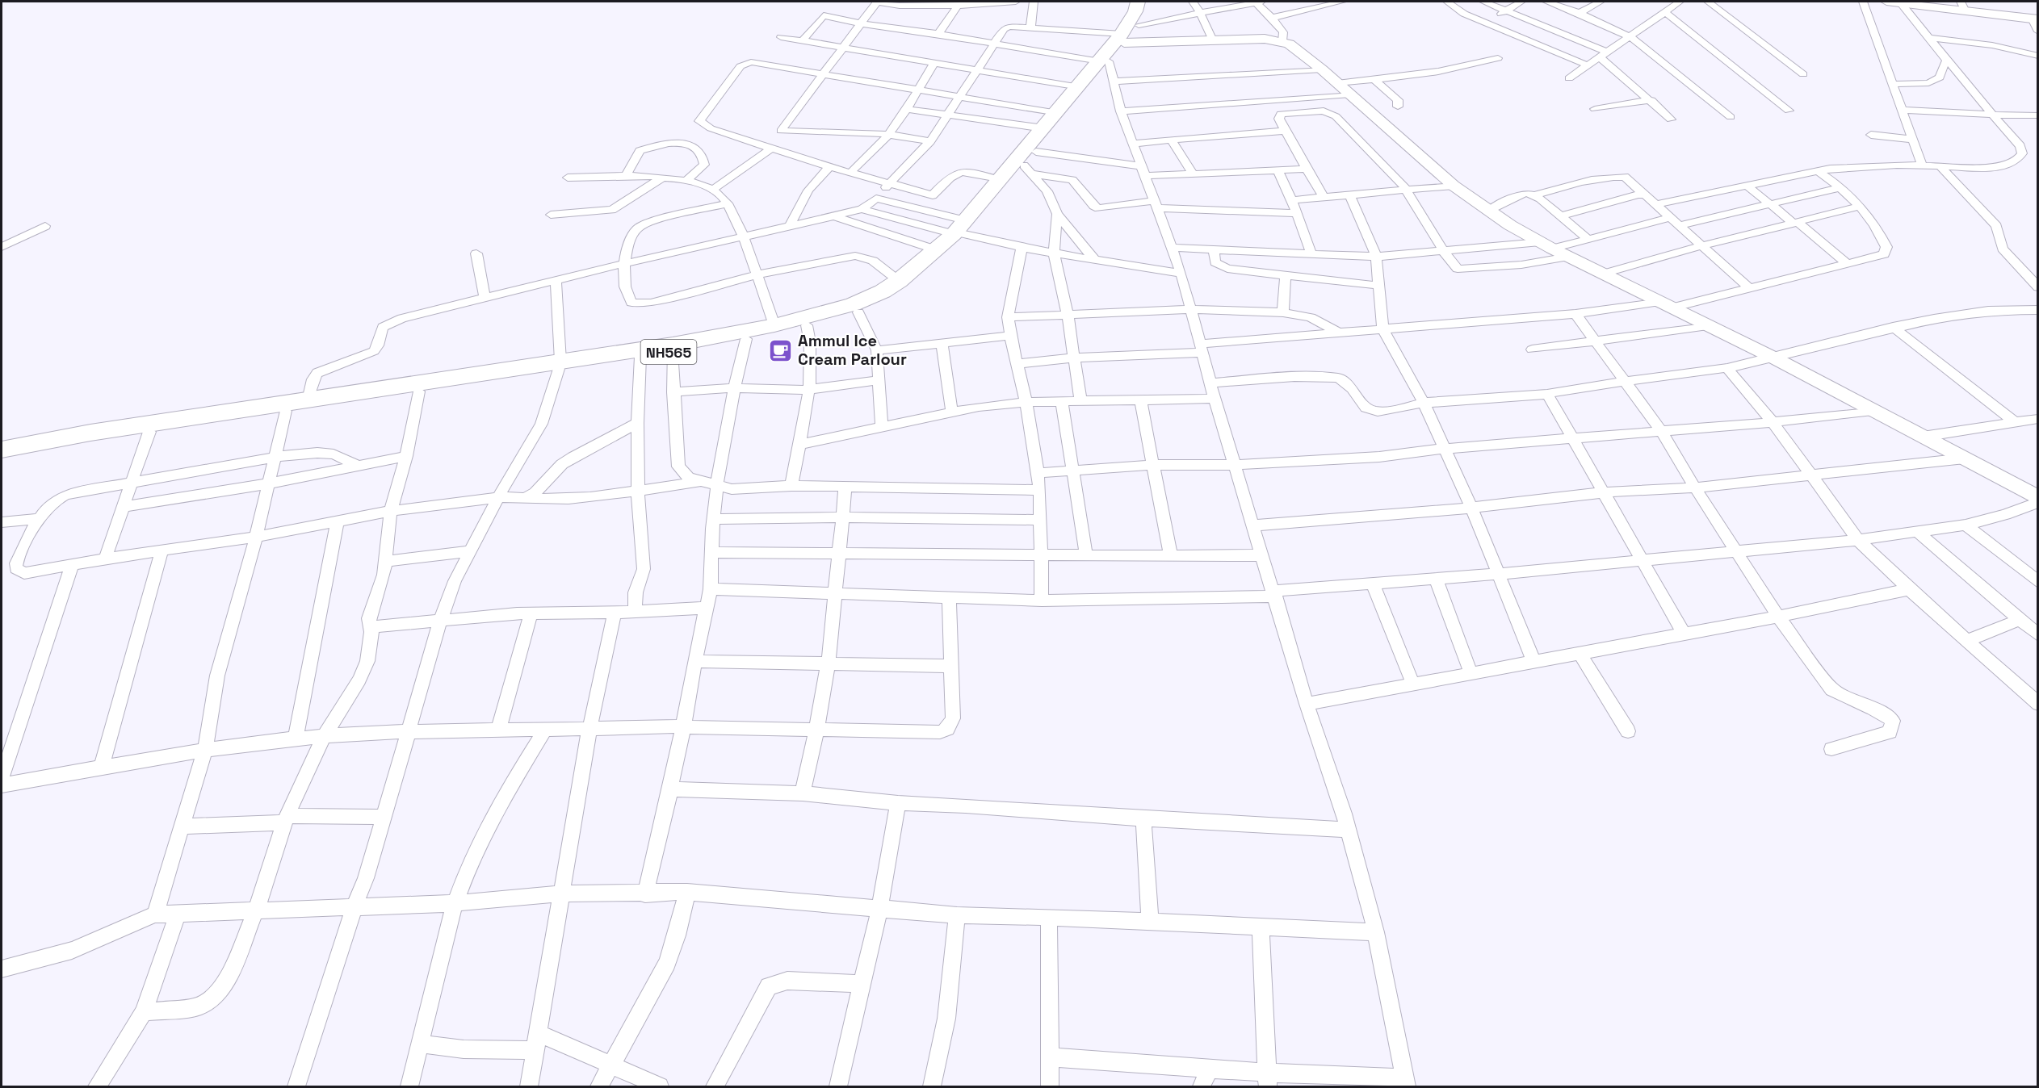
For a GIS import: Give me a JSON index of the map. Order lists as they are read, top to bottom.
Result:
{
  "streets": {
    "highway": ["NH565"]
  },
  "places": {
    "cafe": ["Ammul Ice Cream Parlour"]
  }
}
